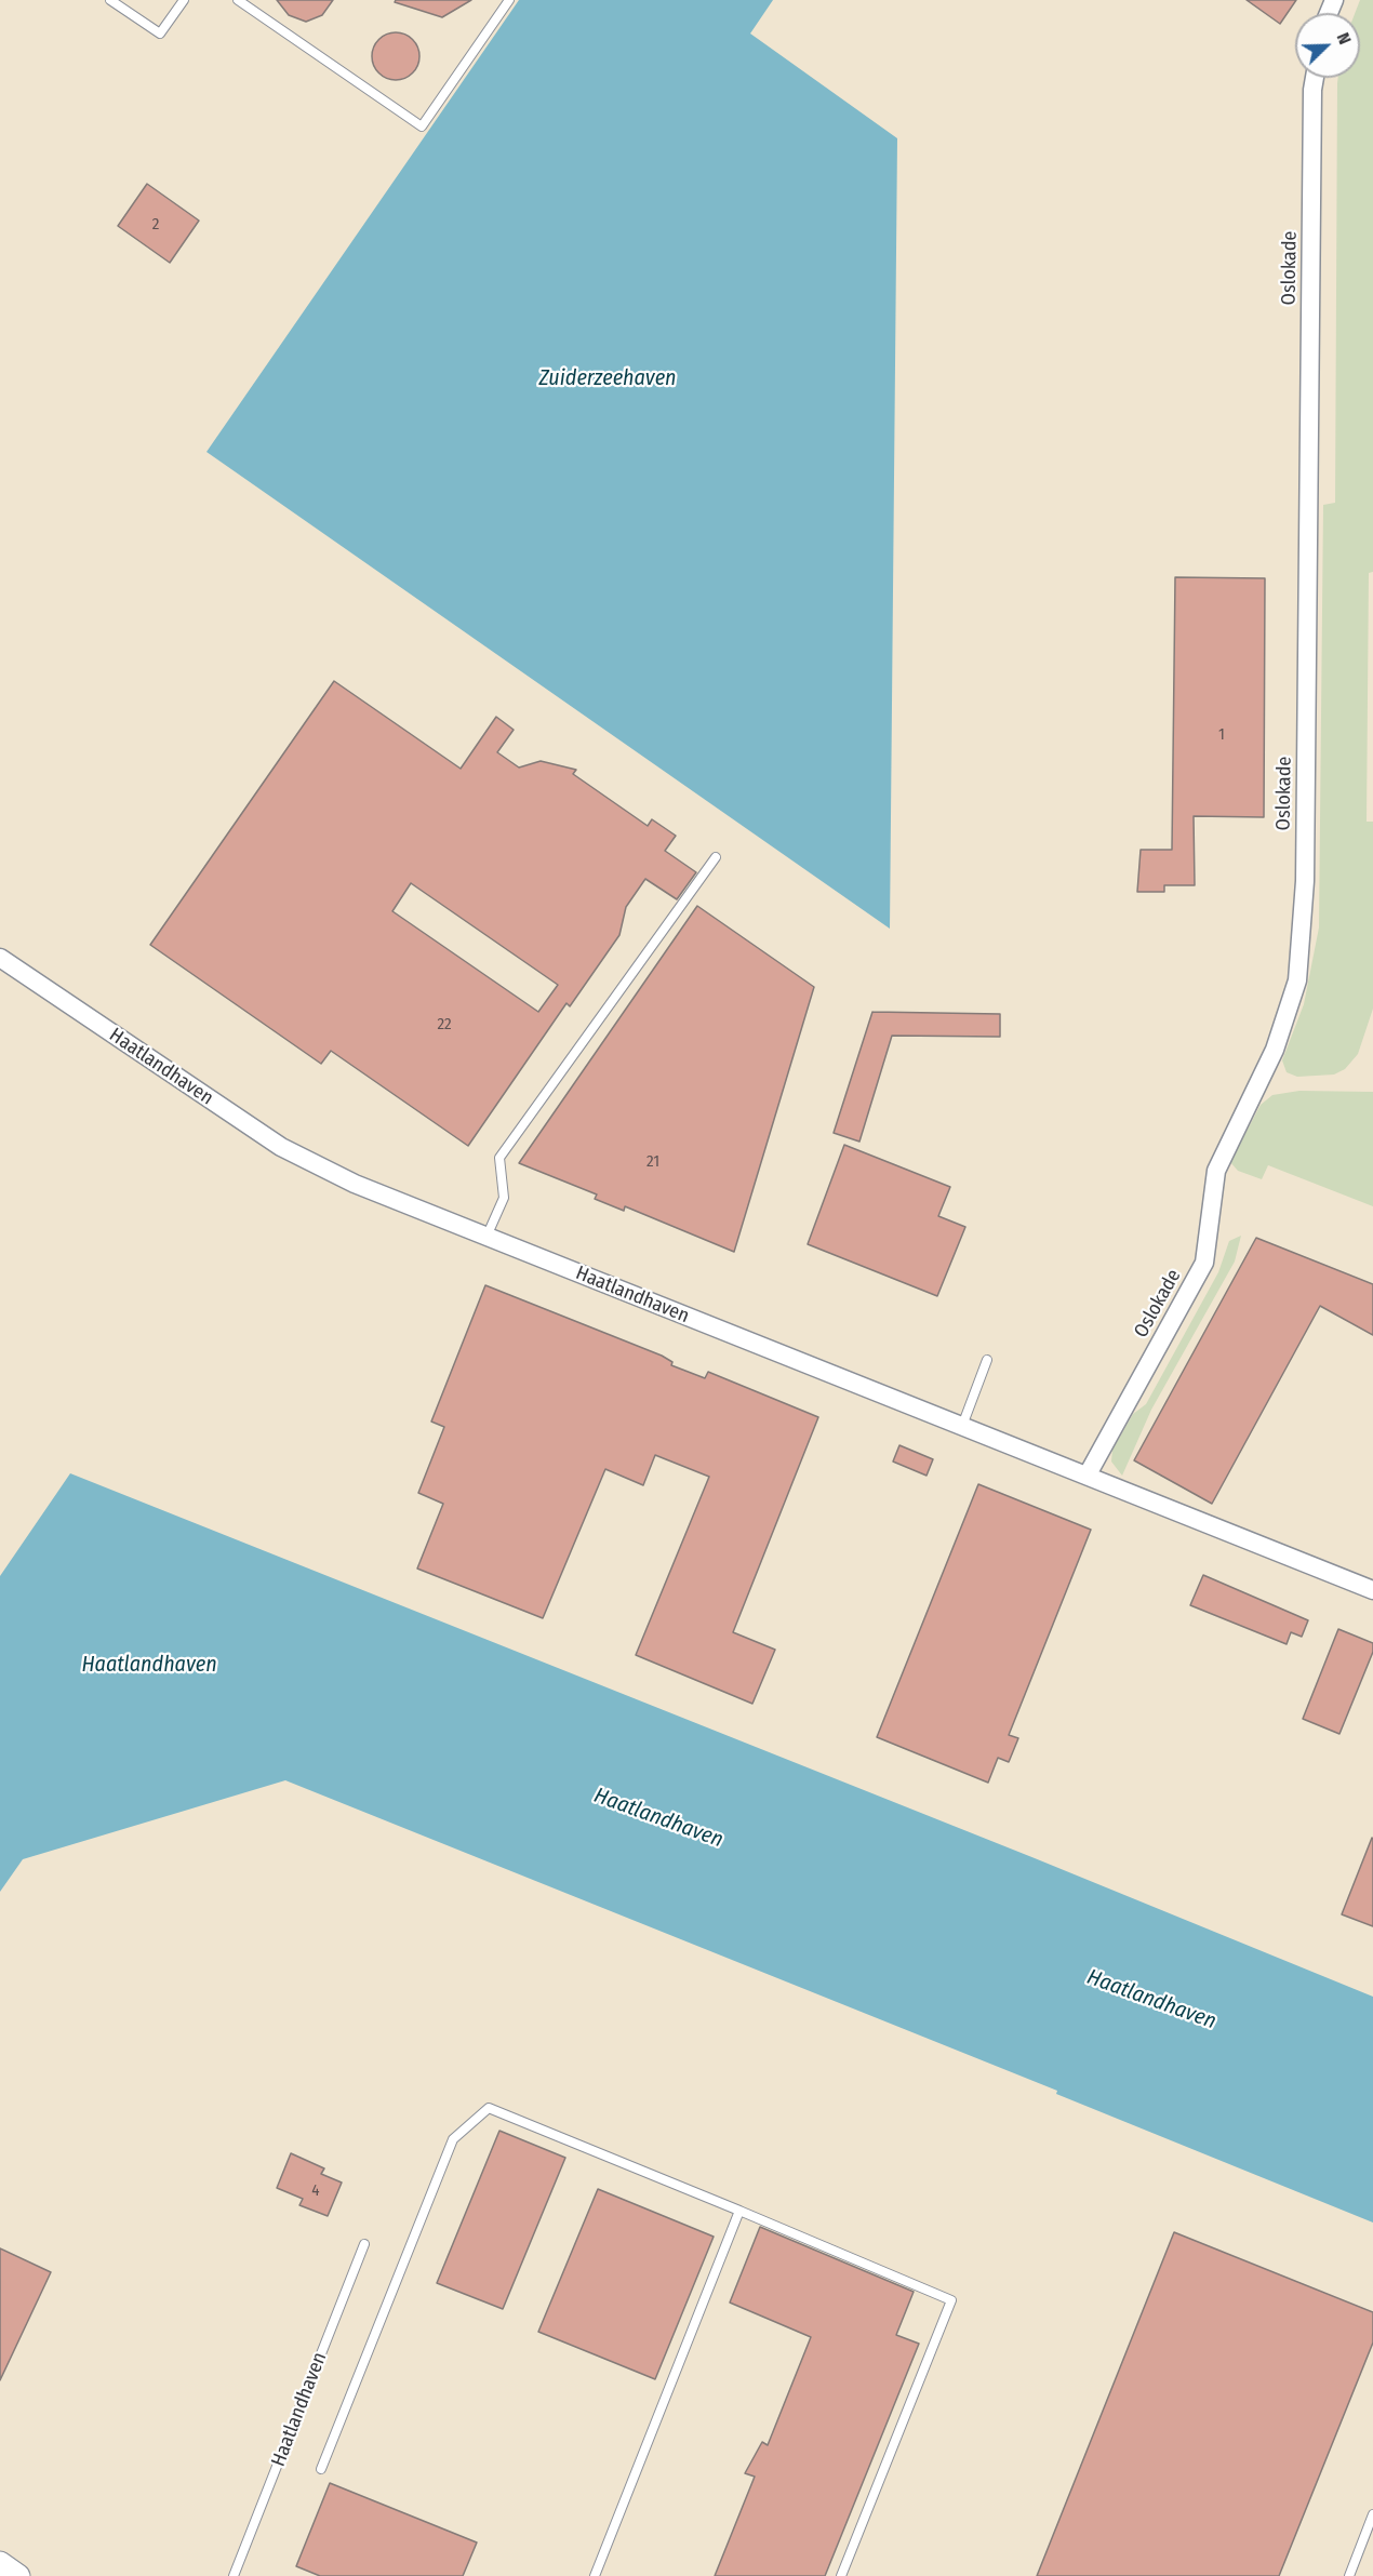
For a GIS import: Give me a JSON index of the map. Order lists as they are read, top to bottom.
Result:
{
  "streets": {
    "street": ["Oslokade", "Haatlandhaven"]
  },
  "crossings": [
    ["Oslokade", "Haatlandhaven"]
  ],
  "water": ["Zuiderzeehaven", "Haatlandhaven"],
  "house_numbers": [
    "2",
    "1",
    "22",
    "21",
    "4"
  ],
  "north": "top right"
}
